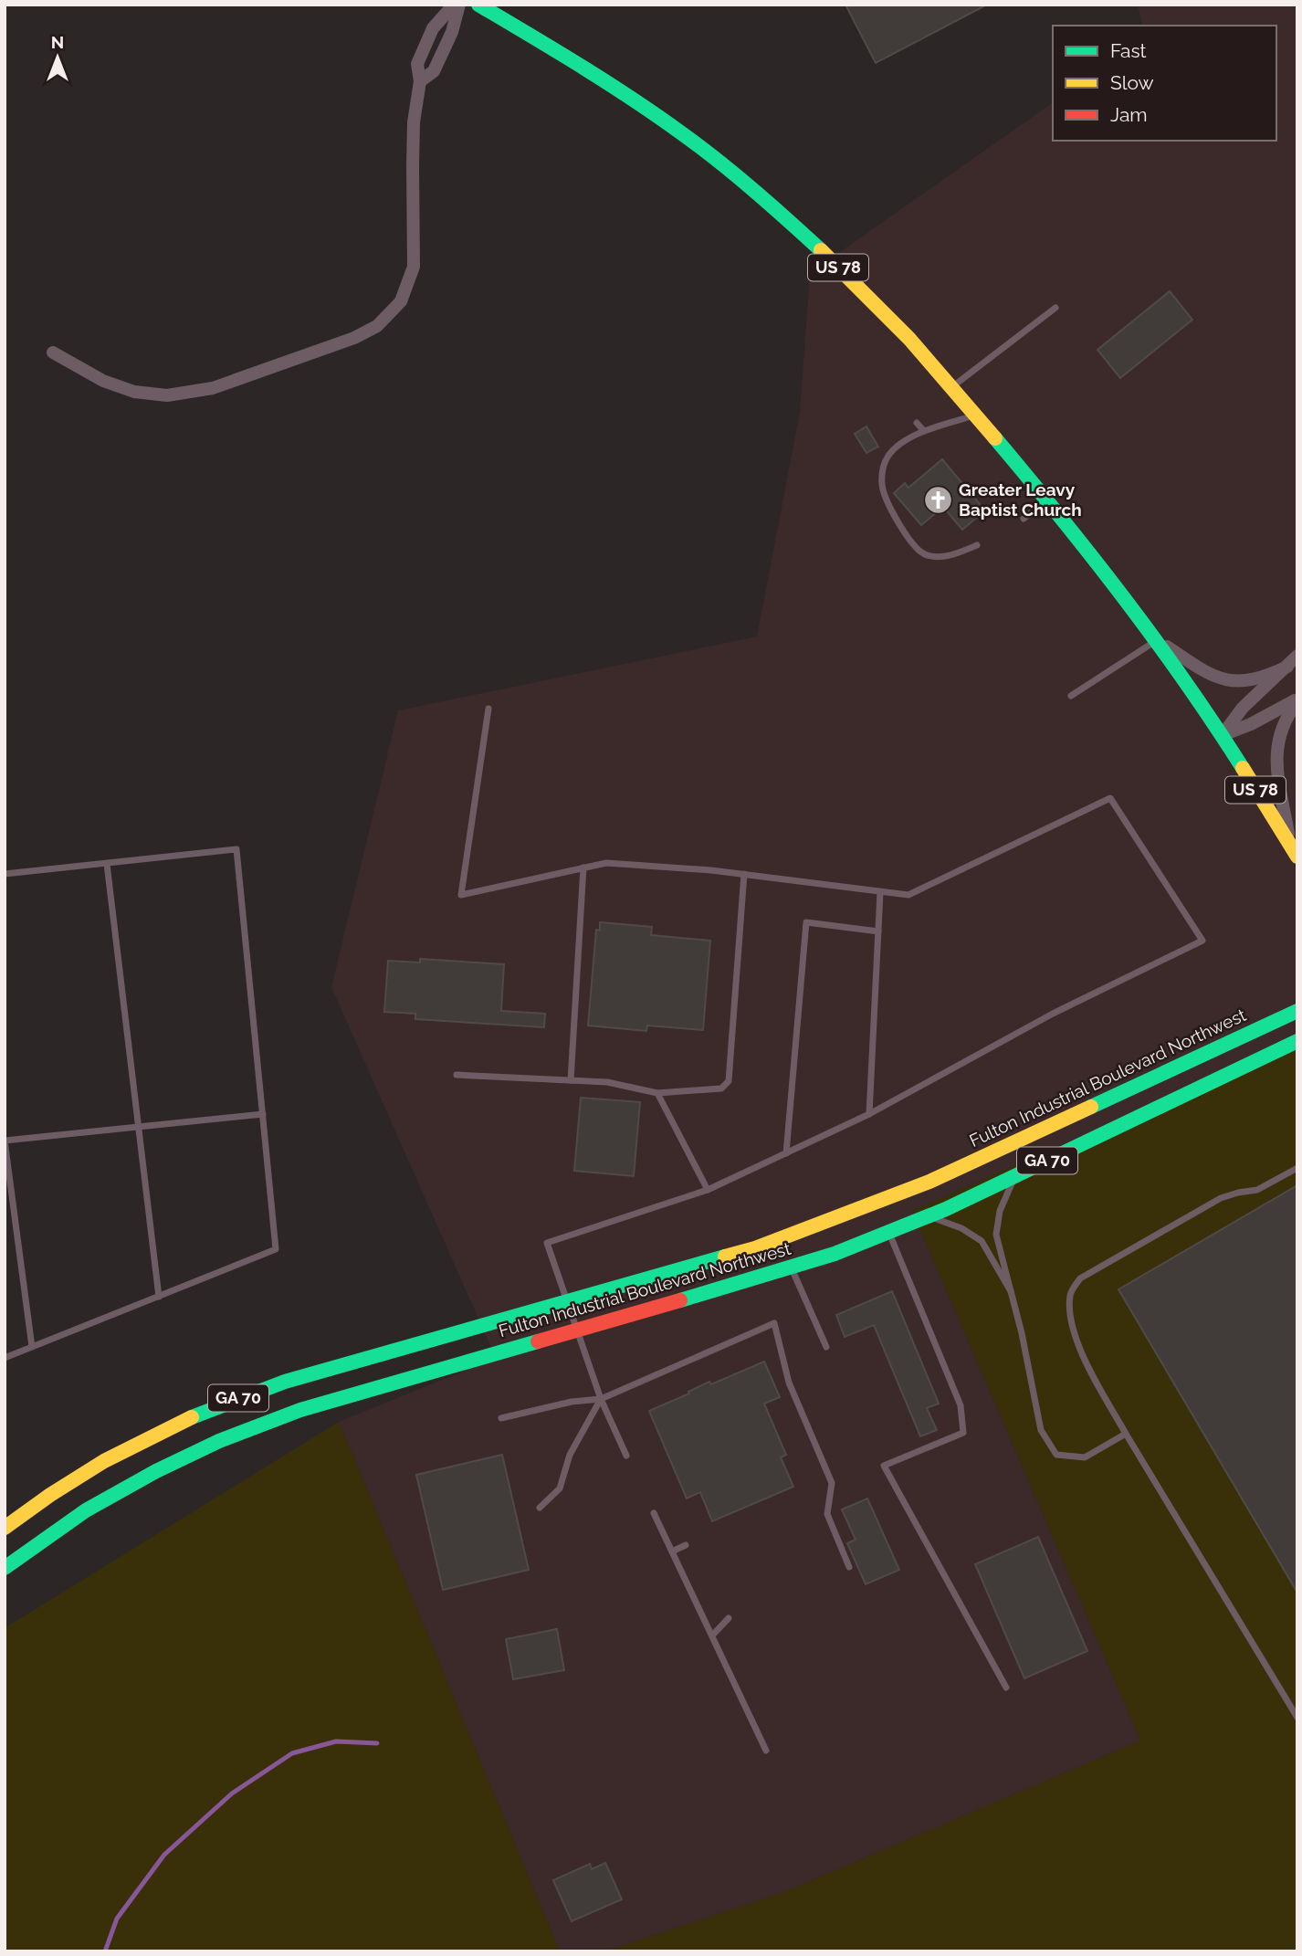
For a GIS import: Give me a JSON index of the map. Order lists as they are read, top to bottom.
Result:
{
  "streets": {
    "main road": ["US 78", "Fulton Industrial Boulevard Northwest", "GA 70"]
  },
  "places": {
    "church": ["Greater Leavy Baptist Church"]
  },
  "legend": ["Fast", "Slow", "Jam"],
  "north": "top"
}
